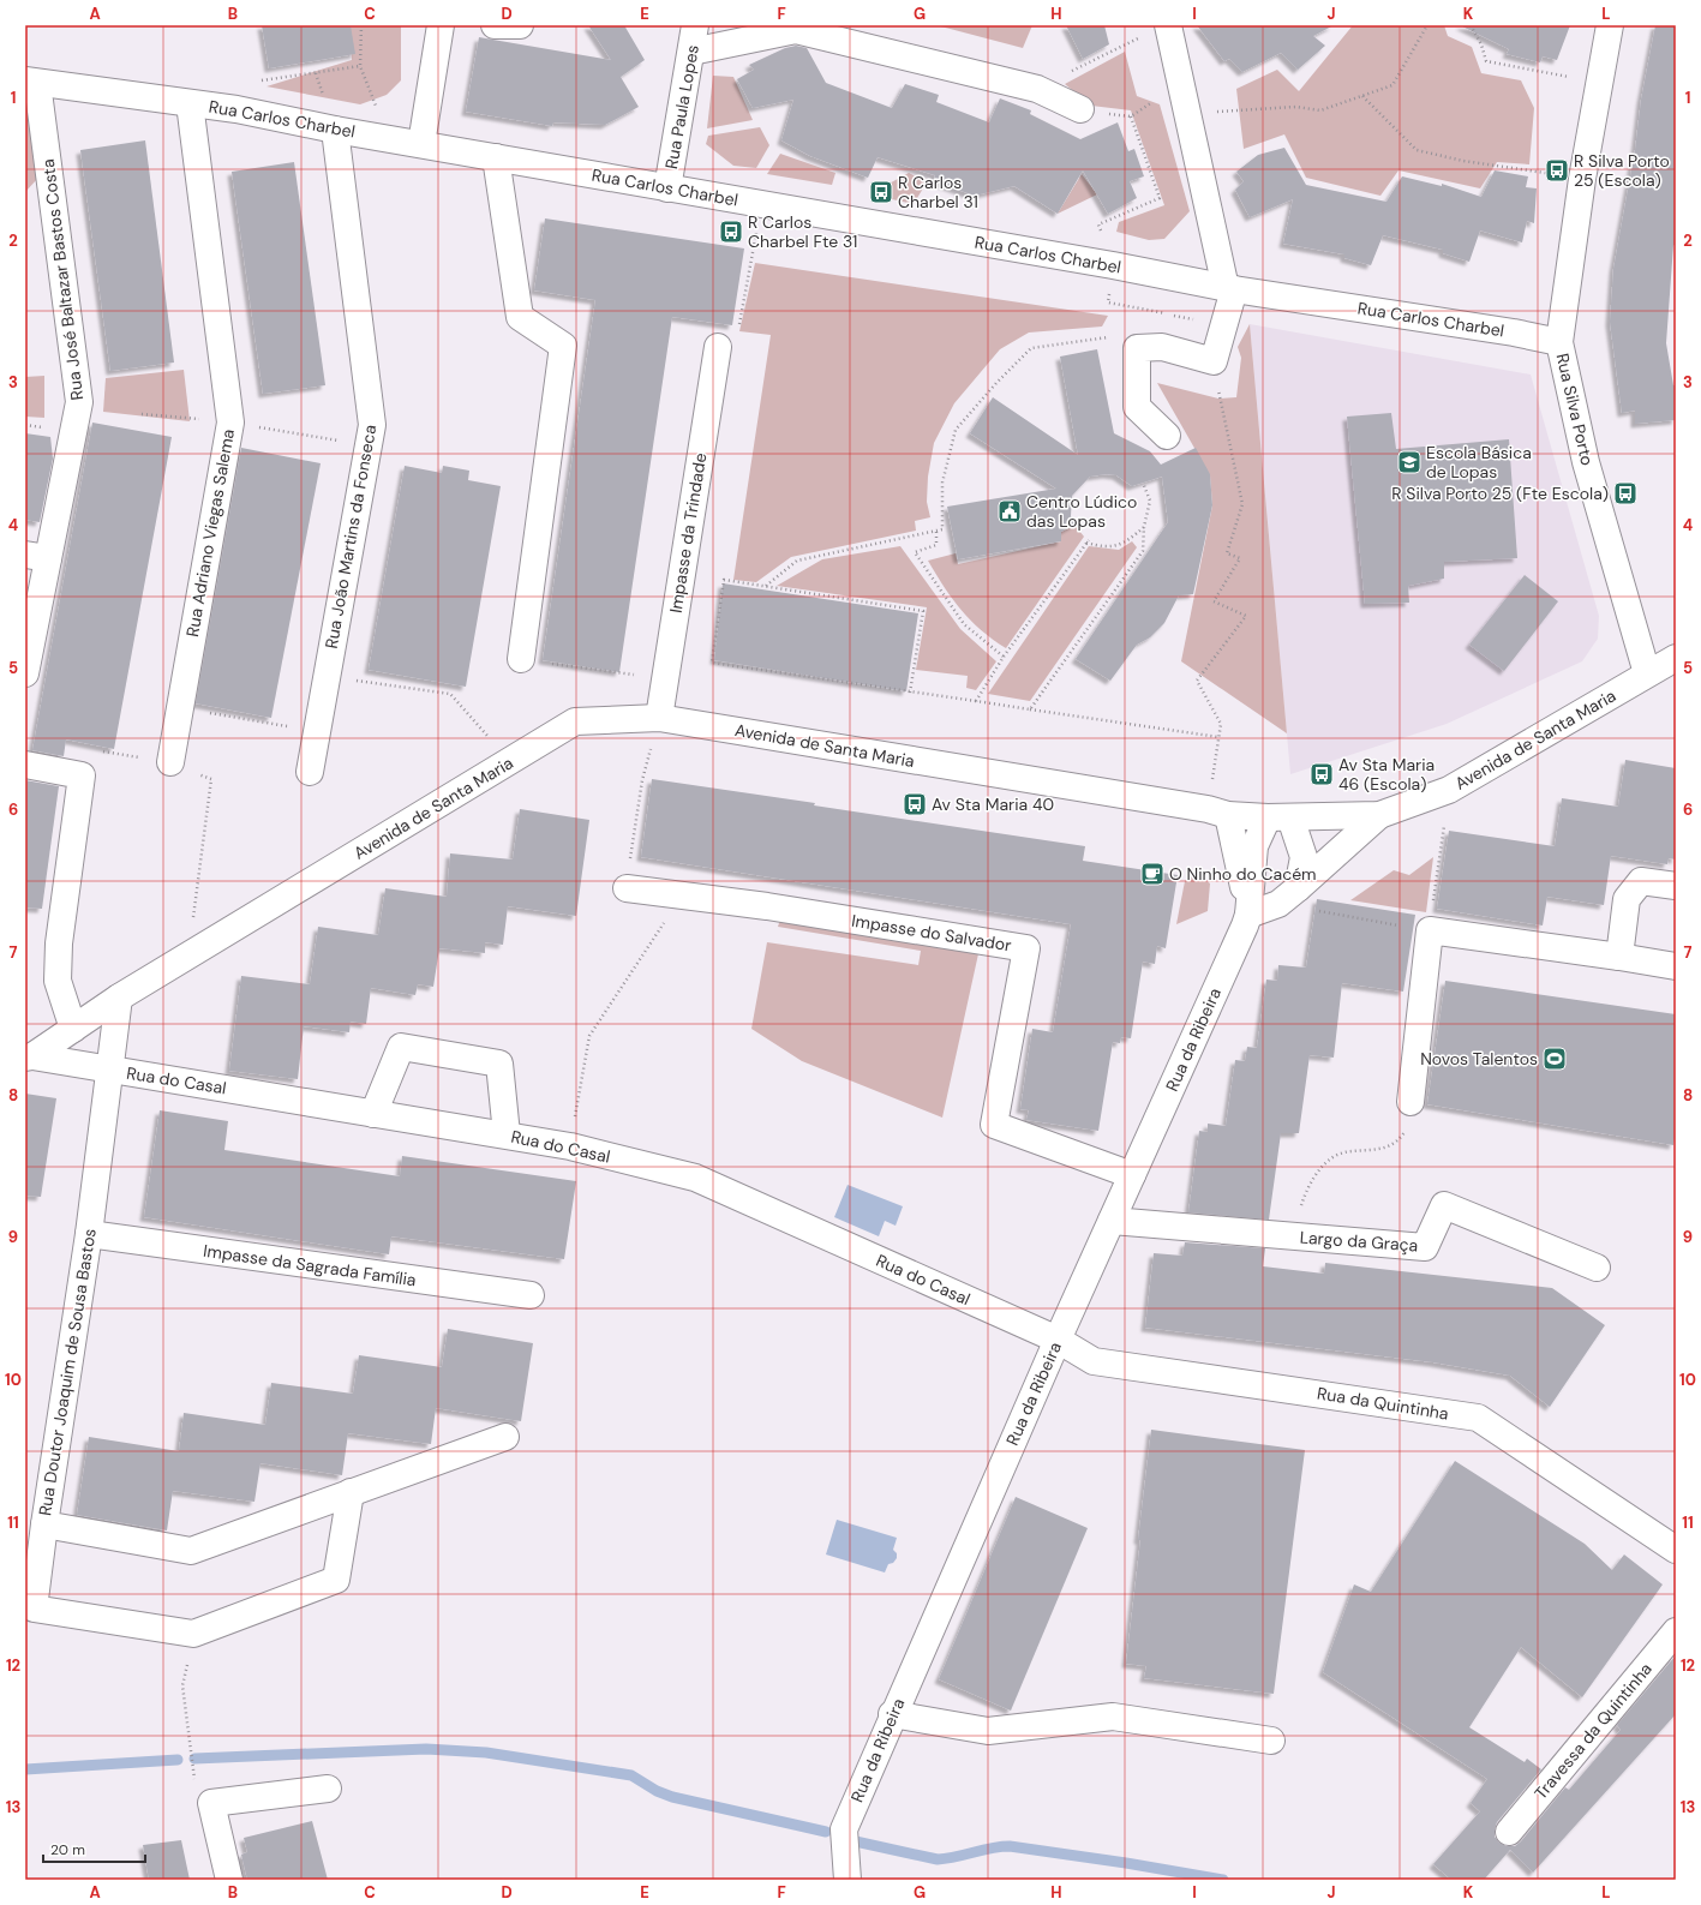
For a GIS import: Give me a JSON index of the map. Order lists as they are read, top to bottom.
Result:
{
  "streets": {
    "street": [
      "Rua Paula Lopes",
      "Rua Carlos Charbel",
      "Rua José Baltazar Bastos Costa",
      "Rua Silva Porto",
      "Rua Adriano Viegas Salema",
      "Impasse da Trindade",
      "Rua João Martins da Fonseca",
      "Avenida de Santa Maria",
      "Impasse do Salvador",
      "Rua da Ribeira",
      "Rua do Casal",
      "Largo da Graça",
      "Impasse da Sagrada Família",
      "Rua Doutor Joaquim de Sousa Bastos",
      "Rua da Quintinha",
      "Travessa da Quintinha"
    ]
  },
  "crossings": [
    ["Rua Paula Lopes", "Rua Carlos Charbel"],
    ["Rua Carlos Charbel", "Rua José Baltazar Bastos Costa"],
    ["Rua Carlos Charbel", "Rua Silva Porto"],
    ["Rua Carlos Charbel", "Rua Adriano Viegas Salema"],
    ["Rua Carlos Charbel", "Rua João Martins da Fonseca"],
    ["Rua Silva Porto", "Avenida de Santa Maria"],
    ["Impasse da Trindade", "Avenida de Santa Maria"],
    ["Avenida de Santa Maria", "Rua da Ribeira"],
    ["Avenida de Santa Maria", "Rua do Casal"],
    ["Avenida de Santa Maria", "Rua Doutor Joaquim de Sousa Bastos"],
    ["Impasse do Salvador", "Rua da Ribeira"],
    ["Rua da Ribeira", "Rua do Casal"],
    ["Rua da Ribeira", "Largo da Graça"],
    ["Rua da Ribeira", "Rua da Quintinha"],
    ["Rua do Casal", "Rua Doutor Joaquim de Sousa Bastos"],
    ["Rua do Casal", "Rua da Quintinha"],
    ["Impasse da Sagrada Família", "Rua Doutor Joaquim de Sousa Bastos"]
  ],
  "places": {
    "bus stop": [
      "R Silva Porto 25 (Escola)",
      "R Carlos Charbel 31",
      "R Carlos Charbel Fte 31",
      "R Silva Porto 25 (Fte Escola)",
      "Av Sta Maria 46 (Escola)",
      "Av Sta Maria 40"
    ],
    "school or university": ["Escola Básica de Lopas"],
    "public building": ["Centro Lúdico das Lopas"],
    "cafe": ["O Ninho do Cacém"],
    "sports": ["Novos Talentos"]
  },
  "scale_bar": "20 m",
  "grid": {
    "columns": [
      "A",
      "B",
      "C",
      "D",
      "E",
      "F",
      "G",
      "H",
      "I",
      "J",
      "K",
      "L"
    ],
    "rows": [
      "1",
      "2",
      "3",
      "4",
      "5",
      "6",
      "7",
      "8",
      "9",
      "10",
      "11",
      "12",
      "13"
    ]
  }
}
